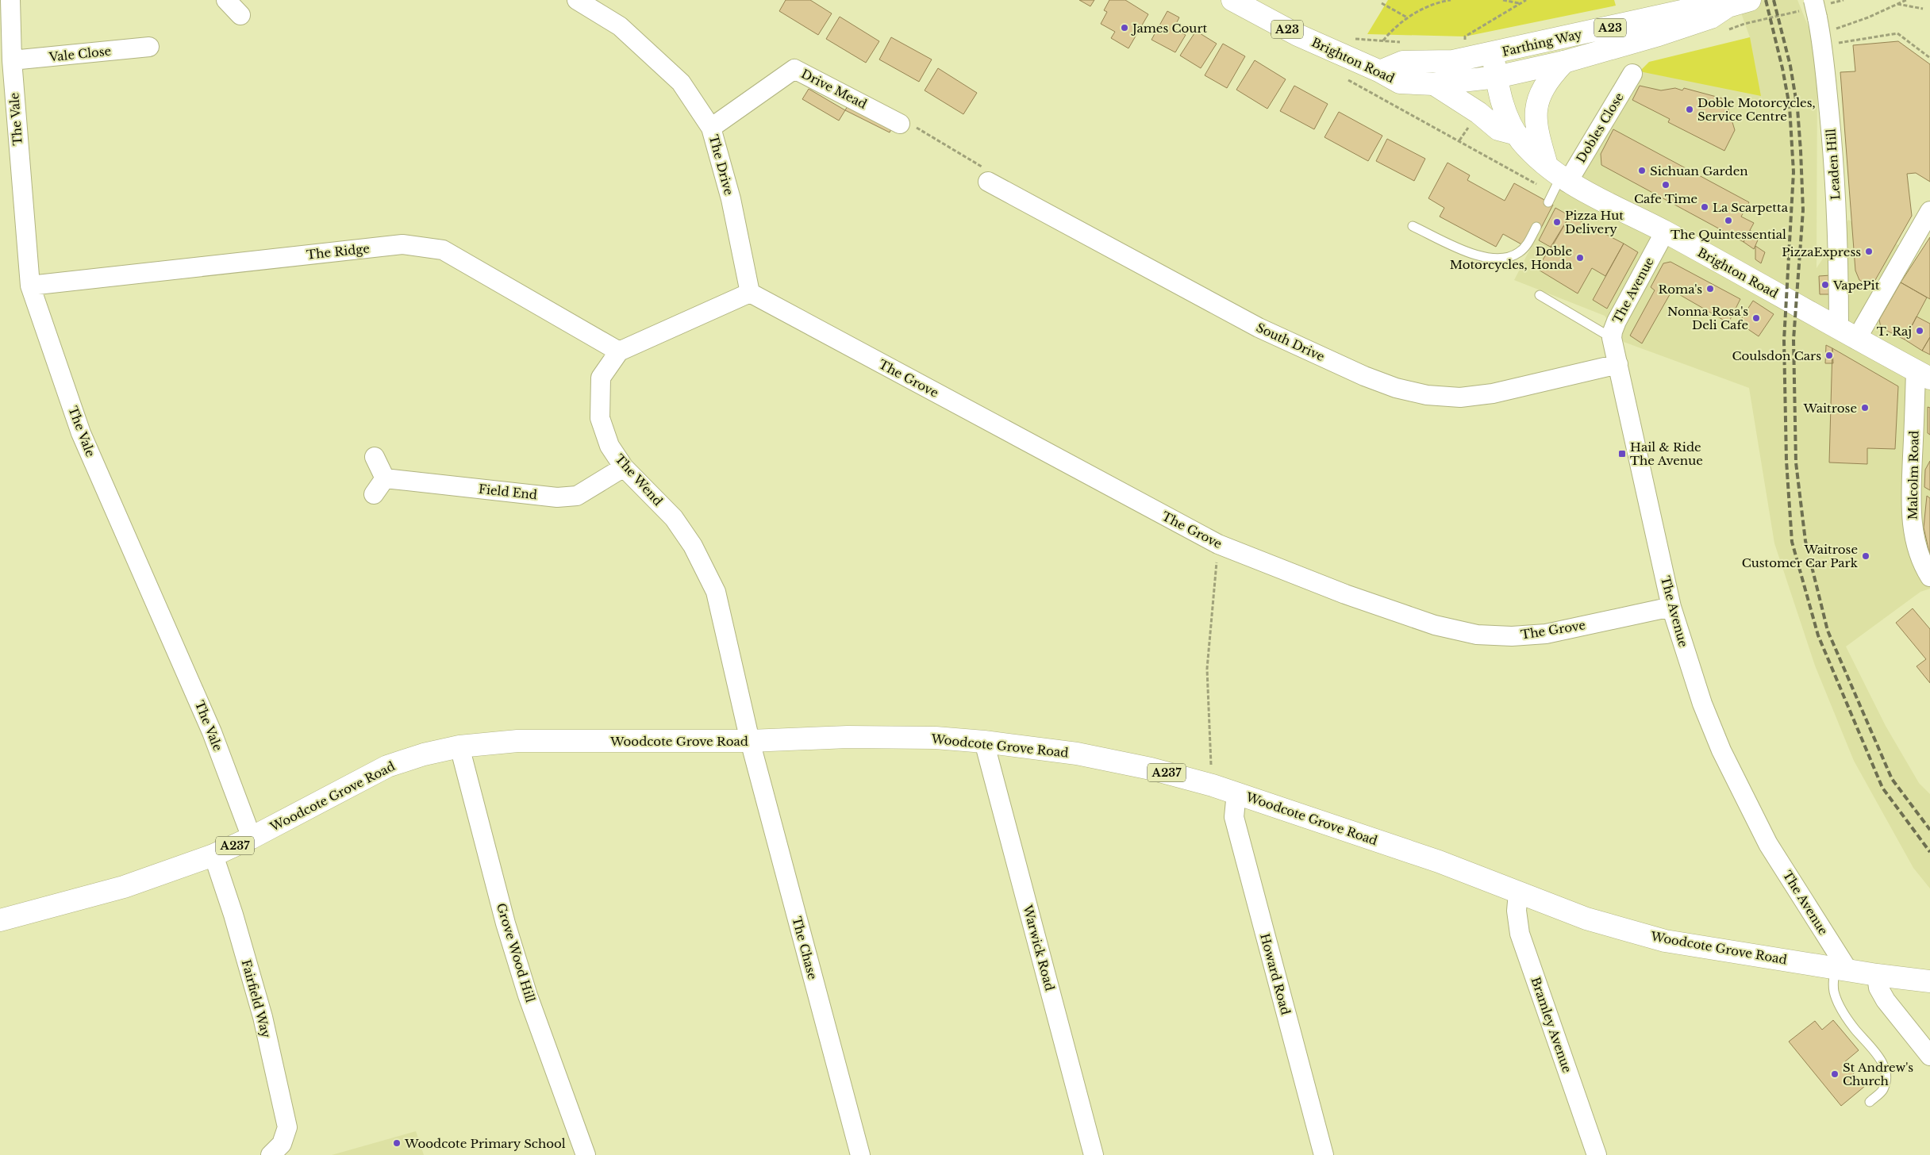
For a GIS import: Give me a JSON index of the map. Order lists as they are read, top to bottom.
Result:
{
  "streets": {
    "main road": [
      "A23",
      "Farthing Way",
      "Brighton Road",
      "Woodcote Grove Road",
      "A237"
    ],
    "street": [
      "Vale Close",
      "Drive Mead",
      "The Vale",
      "Dobles Close",
      "Leaden Hill",
      "The Drive",
      "The Ridge",
      "The Avenue",
      "South Drive",
      "The Grove",
      "Malcolm Road",
      "The Wend",
      "Field End",
      "The Chase",
      "Warwick Road",
      "Grove Wood Hill",
      "Howard Road",
      "Fairfield Way",
      "Bramley Avenue"
    ]
  },
  "crossings": [
    ["A23", "Farthing Way"],
    ["A23", "Brighton Road"],
    ["Farthing Way", "Brighton Road"],
    ["Vale Close", "The Vale"],
    ["Brighton Road", "Dobles Close"],
    ["Brighton Road", "Leaden Hill"],
    ["Brighton Road", "The Avenue"],
    ["Brighton Road", "Malcolm Road"],
    ["Drive Mead", "The Drive"],
    ["The Vale", "The Ridge"],
    ["The Vale", "Woodcote Grove Road"],
    ["The Drive", "The Grove"],
    ["The Ridge", "The Wend"],
    ["The Avenue", "South Drive"],
    ["The Avenue", "The Grove"],
    ["The Avenue", "Woodcote Grove Road"],
    ["The Wend", "Field End"],
    ["The Wend", "Woodcote Grove Road"],
    ["The Wend", "The Chase"],
    ["Woodcote Grove Road", "The Chase"],
    ["Woodcote Grove Road", "Warwick Road"],
    ["Woodcote Grove Road", "Grove Wood Hill"],
    ["Woodcote Grove Road", "Howard Road"],
    ["Woodcote Grove Road", "Fairfield Way"],
    ["Woodcote Grove Road", "Bramley Avenue"]
  ],
  "places": {
    "other": [
      "James Court",
      "Doble Motorcycles, Service Centre",
      "Sichuan Garden",
      "Cafe Time",
      "La Scarpetta",
      "The Quintessential",
      "Pizza Hut Delivery",
      "PizzaExpress",
      "Doble Motorcycles, Honda",
      "VapePit",
      "Roma's",
      "Nonna Rosa's Deli Cafe",
      "T. Raj",
      "Coulsdon Cars",
      "Waitrose",
      "Waitrose Customer Car Park",
      "St Andrew's Church",
      "Woodcote Primary School"
    ],
    "transit": ["Hail & Ride The Avenue"]
  }
}
